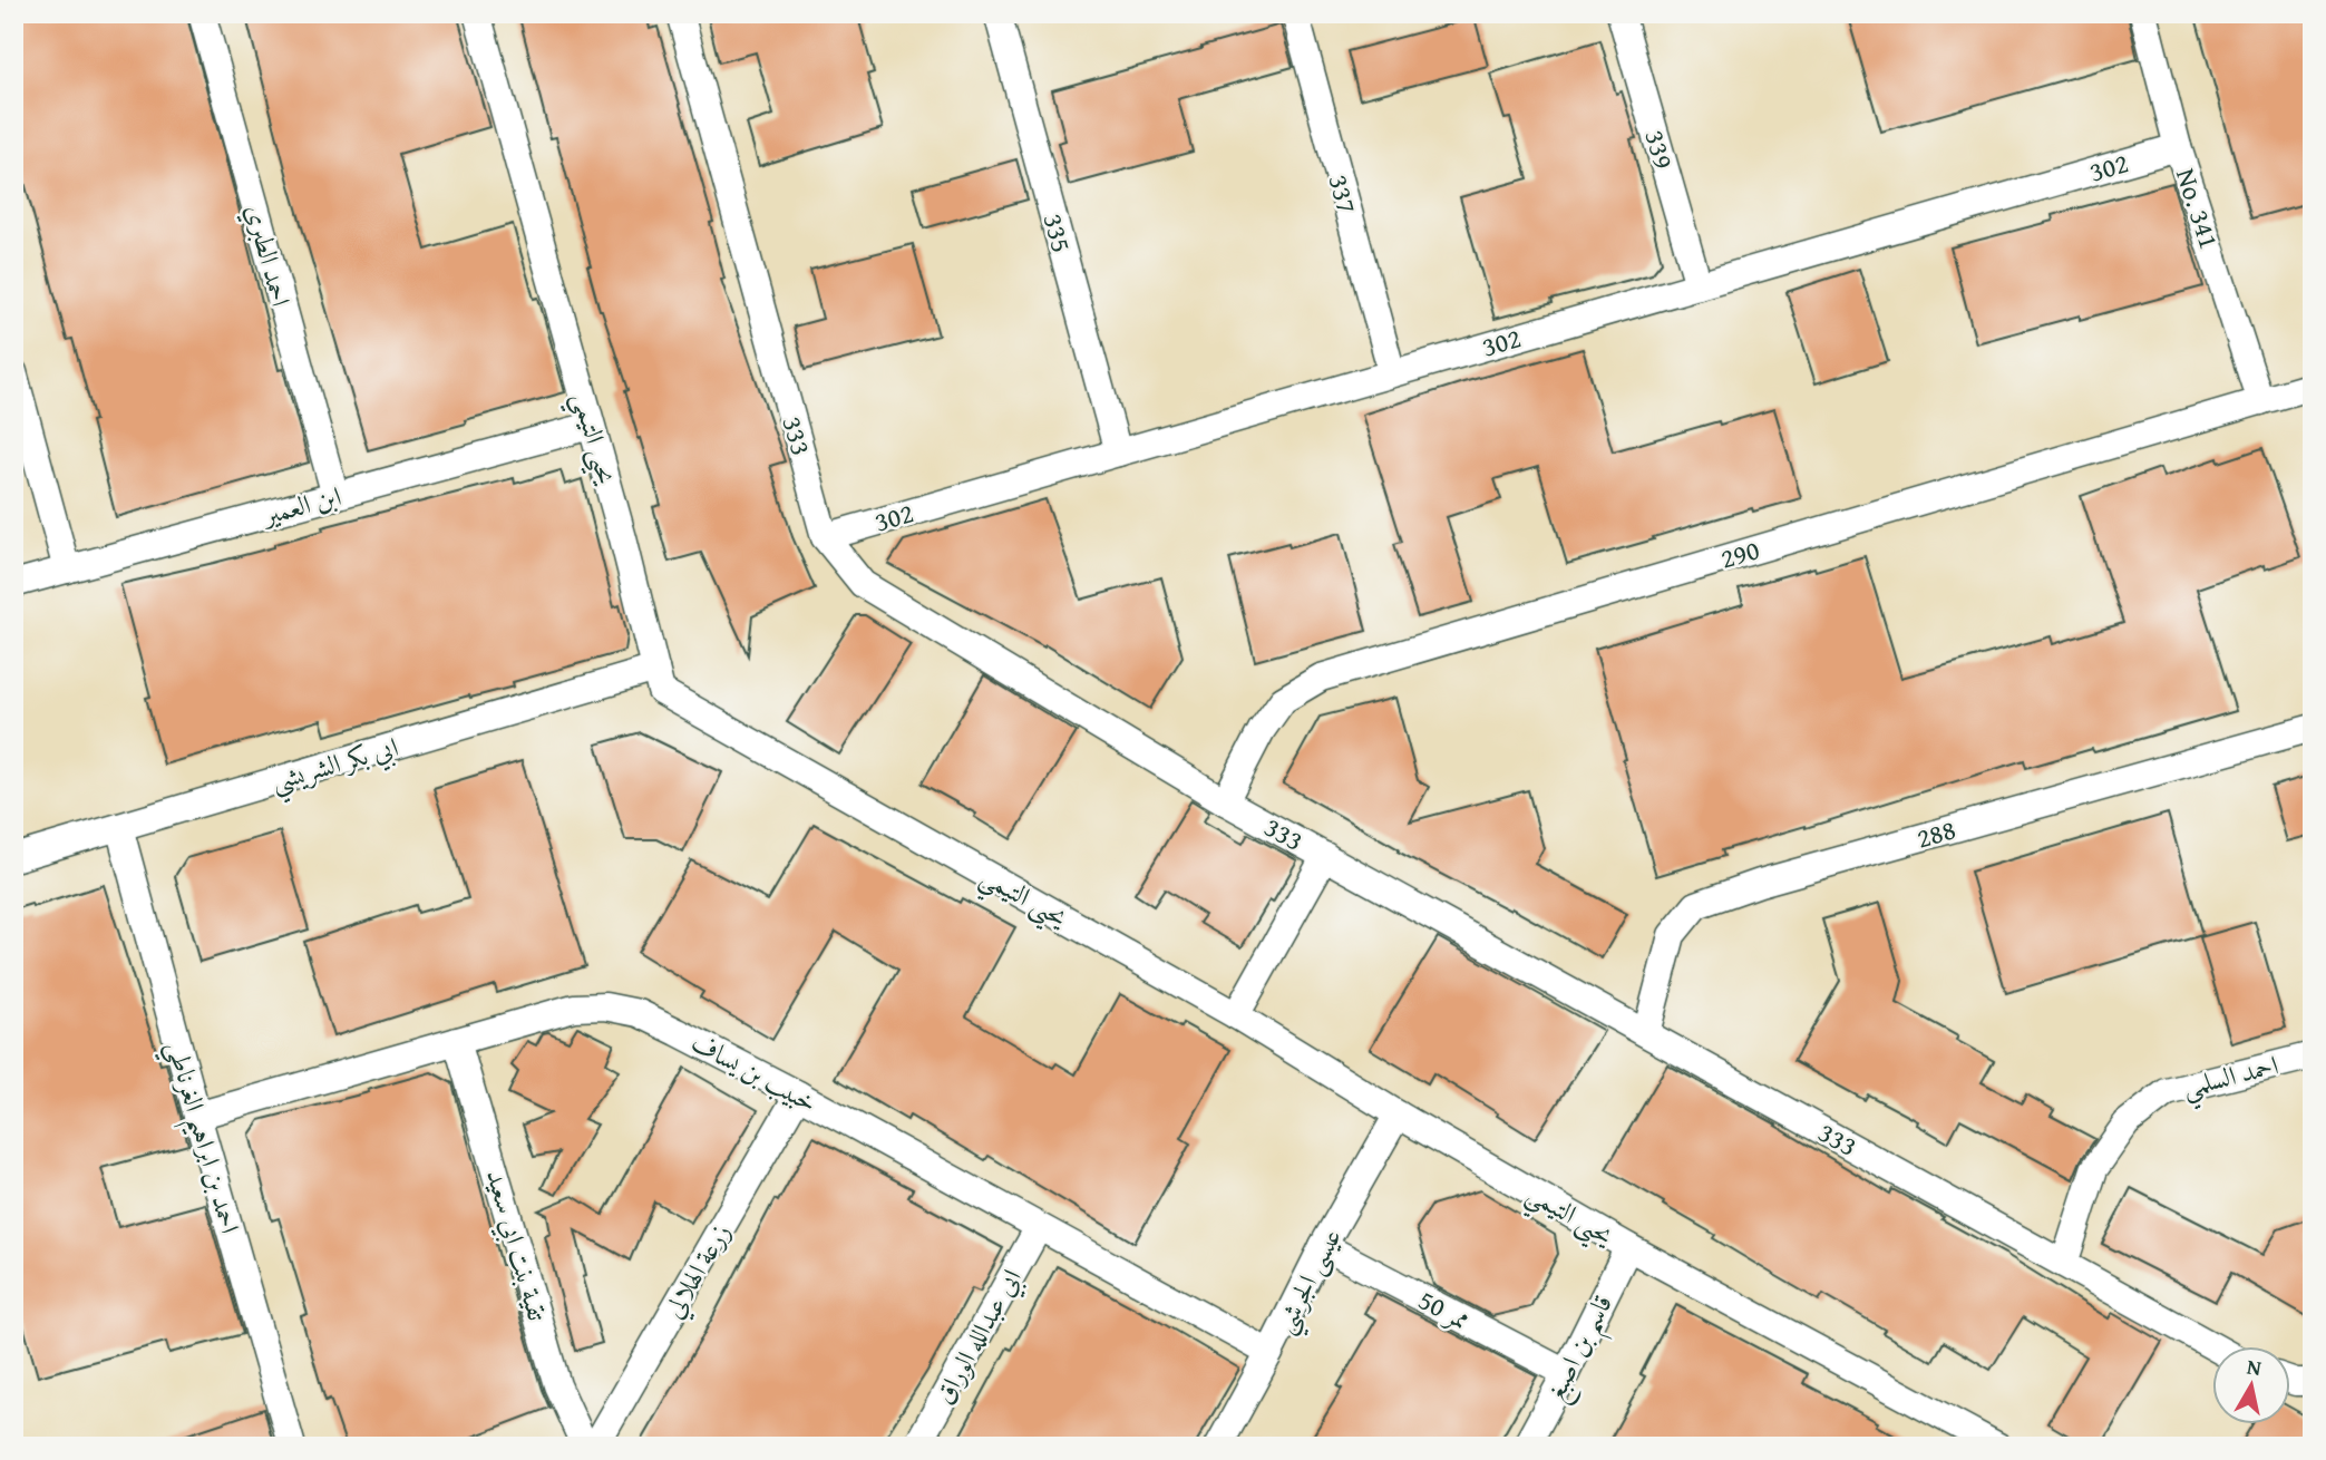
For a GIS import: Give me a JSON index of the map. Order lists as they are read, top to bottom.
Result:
{
  "streets": {
    "street": [
      "339",
      "302",
      "337",
      "No. 341",
      "335",
      "احمد الطبري",
      "333",
      "يحيى التيمي",
      "ابن العمير",
      "290",
      "ابي بكر الشريشي",
      "288",
      "خبيب بن يساف",
      "احمد السلمي",
      "احمد بن ابراهيم الغرناطي",
      "تقية بنت ابي سعيد",
      "زرعة الهلالي",
      "عيسى الجرشي",
      "ممر 50",
      "ابي عبدالله الوراق",
      "قاسم بن اصبغ"
    ]
  },
  "crossings": [
    ["339", "302"],
    ["302", "337"],
    ["302", "No. 341"],
    ["302", "335"],
    ["302", "333"],
    ["No. 341", "290"],
    ["احمد الطبري", "ابن العمير"],
    ["333", "290"],
    ["333", "288"],
    ["333", "احمد السلمي"],
    ["يحيى التيمي", "ابن العمير"],
    ["يحيى التيمي", "ابي بكر الشريشي"],
    ["يحيى التيمي", "عيسى الجرشي"],
    ["يحيى التيمي", "قاسم بن اصبغ"],
    ["ابي بكر الشريشي", "احمد بن ابراهيم الغرناطي"],
    ["خبيب بن يساف", "احمد بن ابراهيم الغرناطي"],
    ["خبيب بن يساف", "تقية بنت ابي سعيد"],
    ["خبيب بن يساف", "زرعة الهلالي"],
    ["خبيب بن يساف", "عيسى الجرشي"],
    ["خبيب بن يساف", "ابي عبدالله الوراق"],
    ["عيسى الجرشي", "ممر 50"],
    ["ممر 50", "قاسم بن اصبغ"]
  ],
  "north": "top"
}
